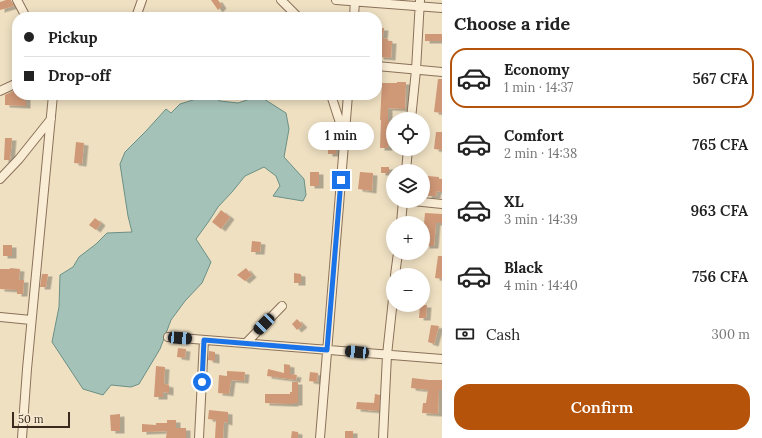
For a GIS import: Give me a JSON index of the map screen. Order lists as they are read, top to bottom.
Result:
{
  "scale_bar": "50 m",
  "page": {
    "heading": "Choose a ride",
    "banner": ["Pickup", "Drop-off"],
    "list": [
      {
        "name": "Economy",
        "note": "1 min · 14:37",
        "value": "567 CFA"
      },
      {
        "name": "Comfort",
        "note": "2 min · 14:38",
        "value": "765 CFA"
      },
      {
        "name": "XL",
        "note": "3 min · 14:39",
        "value": "963 CFA"
      },
      {
        "name": "Black",
        "note": "4 min · 14:40",
        "value": "756 CFA"
      }
    ],
    "map_buttons": ["+", "−"],
    "bubble": "1 min",
    "pay": ["Cash", "300 m"],
    "buttons": "Confirm",
    "scale": "50 m"
  }
}
